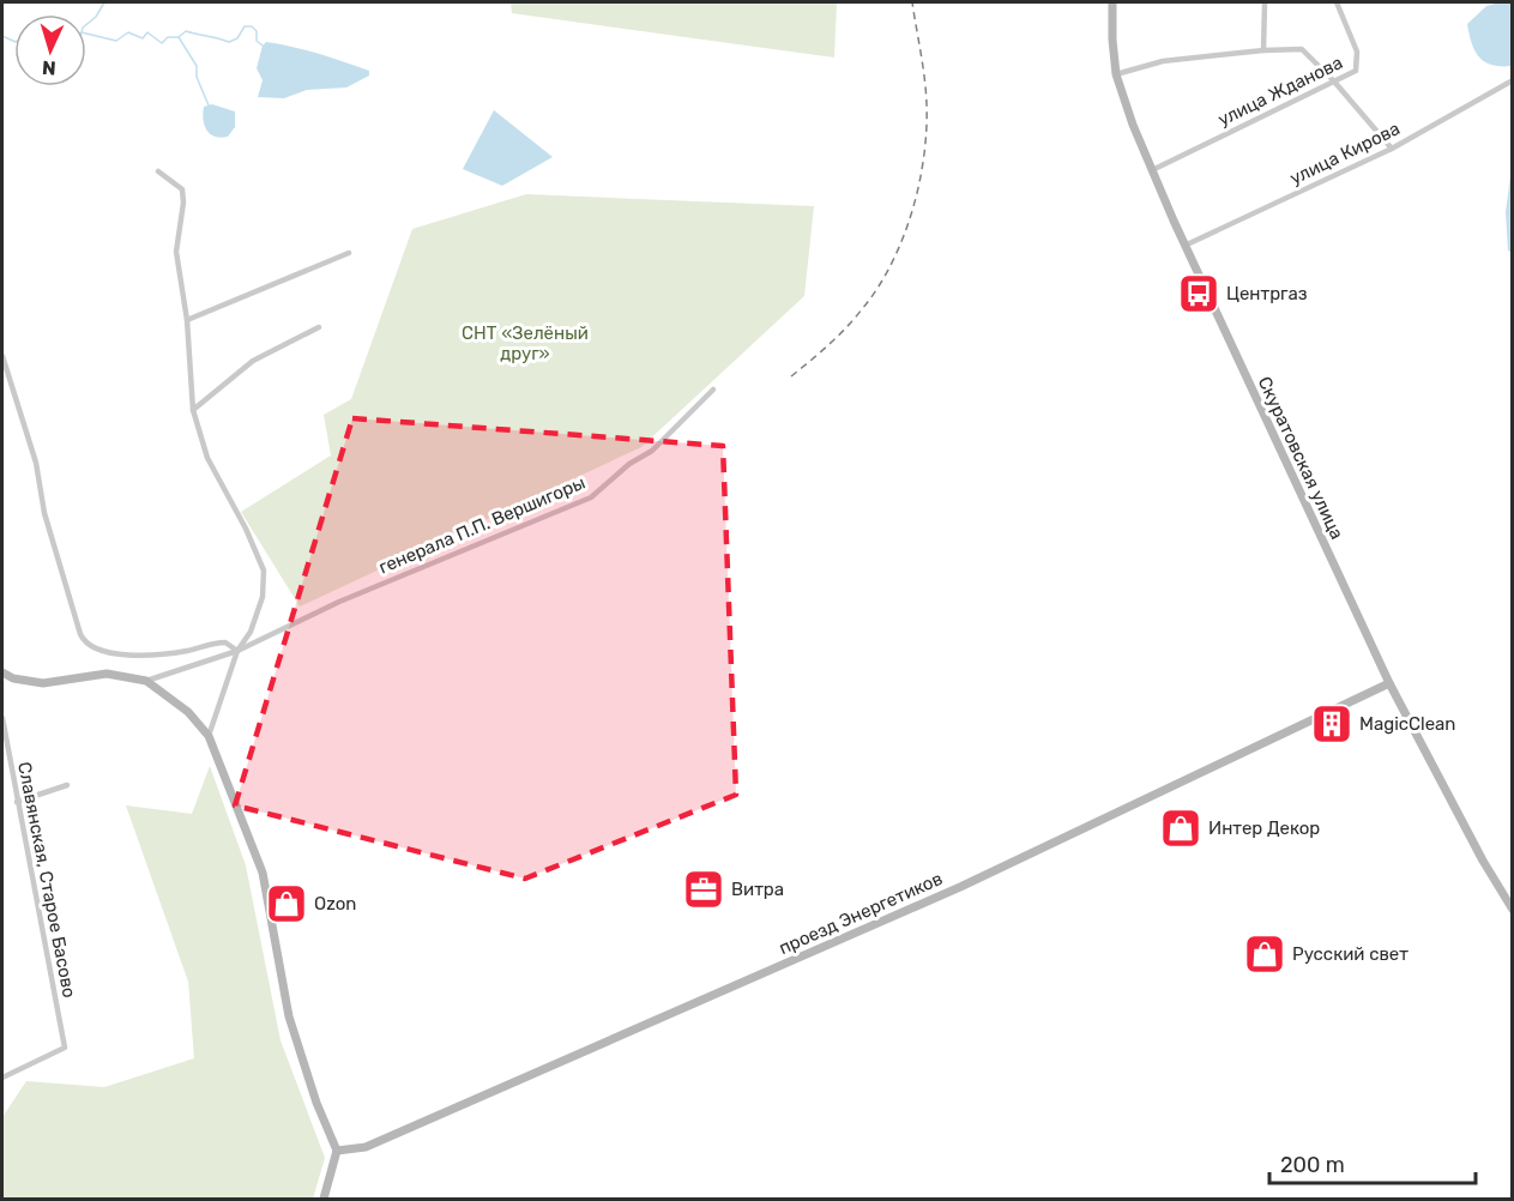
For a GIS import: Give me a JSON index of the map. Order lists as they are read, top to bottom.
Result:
{
  "streets": {
    "street": [
      "улица Жданова",
      "улица Кирова",
      "Скуратовская улица",
      "генерала П.П. Вершигоры",
      "Славянская, Старое Басово",
      "проезд Энергетиков"
    ]
  },
  "crossings": [
    ["улица Жданова", "Скуратовская улица"],
    ["улица Кирова", "Скуратовская улица"],
    ["Скуратовская улица", "проезд Энергетиков"]
  ],
  "parks": ["СНТ «Зелёный друг»"],
  "places": {
    "bus stop": ["Центргаз"],
    "building": ["MagicClean"],
    "shop": ["Интер Декор", "Ozon", "Русский свет"],
    "office": ["Витра"]
  },
  "scale_bar": "200 m",
  "north": "bottom"
}
